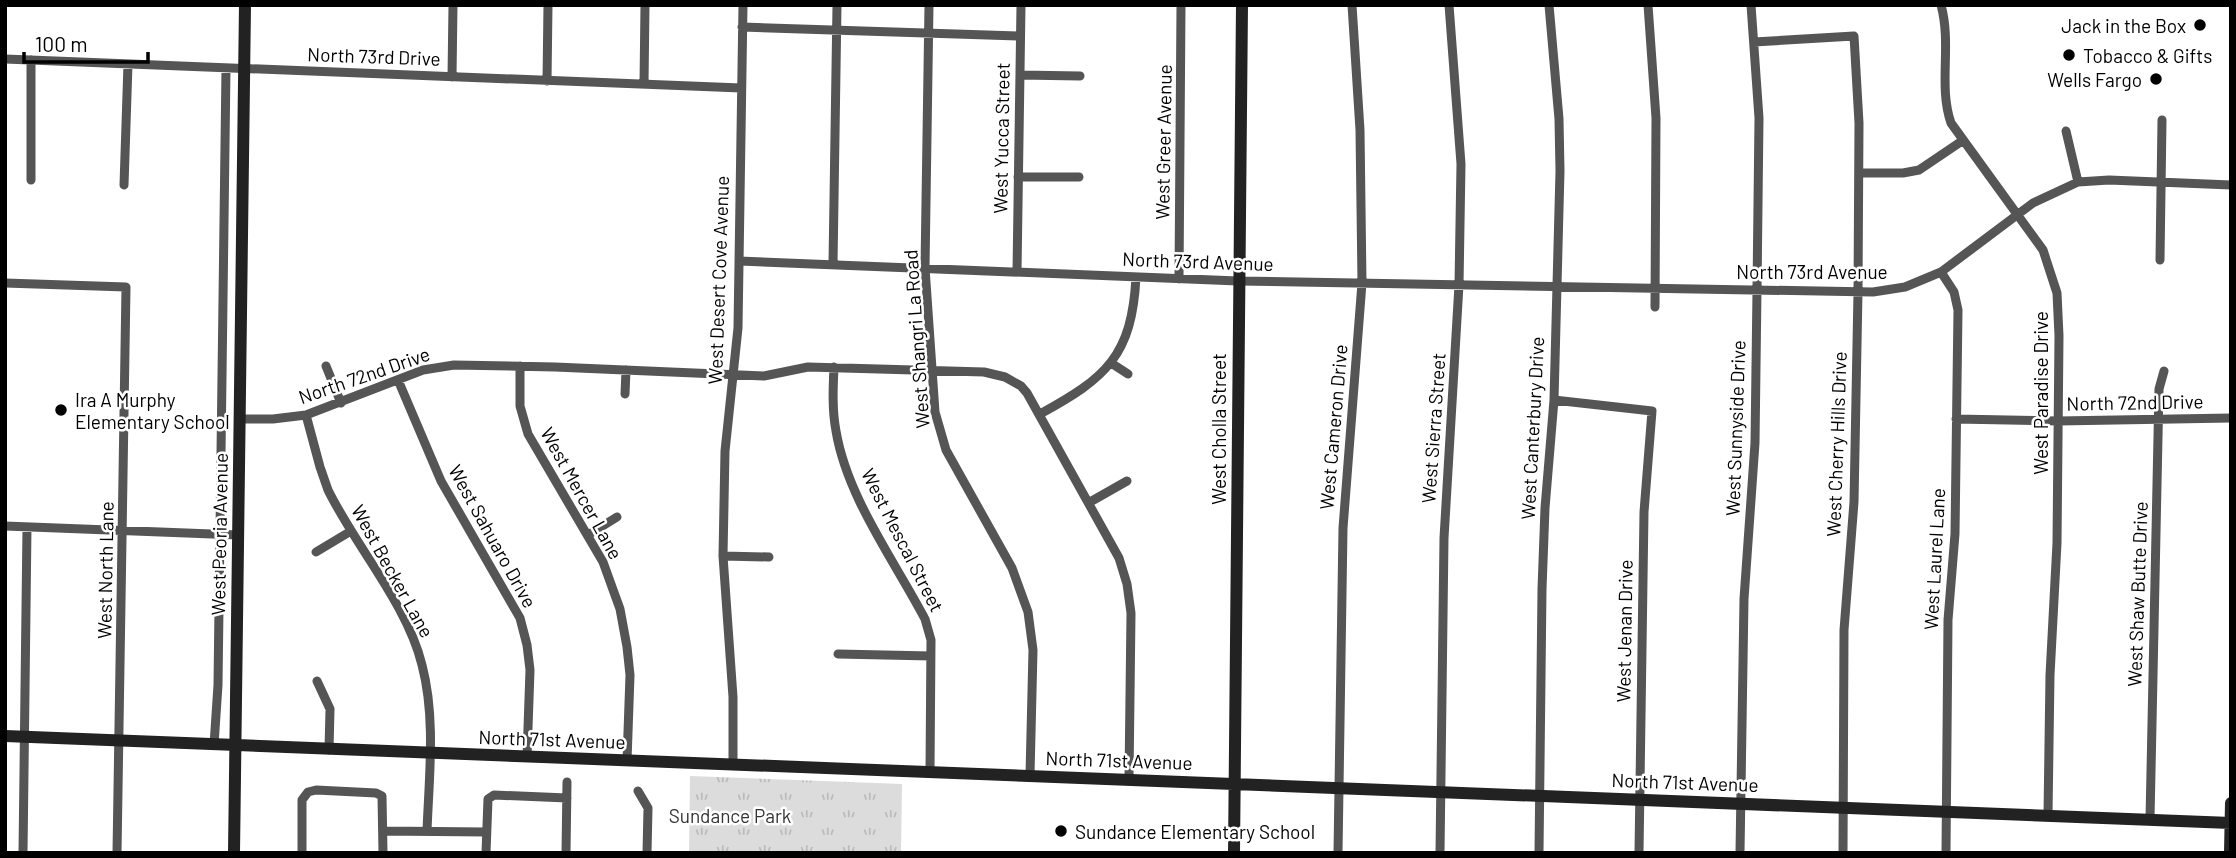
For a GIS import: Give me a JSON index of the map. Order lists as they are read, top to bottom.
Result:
{
  "streets": {
    "street": [
      "North 73rd Drive",
      "West Yucca Street",
      "West Greer Avenue",
      "North 73rd Avenue",
      "West Desert Cove Avenue",
      "West Shangri La Road",
      "North 72nd Drive",
      "West Paradise Drive",
      "West Cameron Drive",
      "West Sierra Street",
      "West Canterbury Drive",
      "West Sunnyside Drive",
      "West Cholla Street",
      "West Cherry Hills Drive",
      "West Mercer Lane",
      "West Peoria Avenue",
      "West Sahuaro Drive",
      "West Mescal Street",
      "West Laurel Lane",
      "West North Lane",
      "West Becker Lane",
      "West Shaw Butte Drive",
      "West Jenan Drive",
      "North 71st Avenue"
    ]
  },
  "crossings": [
    ["North 73rd Drive", "West Desert Cove Avenue"],
    ["North 73rd Drive", "West Peoria Avenue"],
    ["West Yucca Street", "North 73rd Avenue"],
    ["West Greer Avenue", "North 73rd Avenue"],
    ["North 73rd Avenue", "West Desert Cove Avenue"],
    ["North 73rd Avenue", "West Shangri La Road"],
    ["North 73rd Avenue", "West Paradise Drive"],
    ["North 73rd Avenue", "West Cameron Drive"],
    ["North 73rd Avenue", "West Sierra Street"],
    ["North 73rd Avenue", "West Canterbury Drive"],
    ["North 73rd Avenue", "West Sunnyside Drive"],
    ["North 73rd Avenue", "West Cholla Street"],
    ["North 73rd Avenue", "West Cherry Hills Drive"],
    ["North 73rd Avenue", "West Laurel Lane"],
    ["West Desert Cove Avenue", "North 72nd Drive"],
    ["West Desert Cove Avenue", "North 71st Avenue"],
    ["West Shangri La Road", "North 72nd Drive"],
    ["West Shangri La Road", "North 71st Avenue"],
    ["North 72nd Drive", "West Paradise Drive"],
    ["North 72nd Drive", "West Mercer Lane"],
    ["North 72nd Drive", "West Peoria Avenue"],
    ["North 72nd Drive", "West Sahuaro Drive"],
    ["North 72nd Drive", "West Mescal Street"],
    ["North 72nd Drive", "West Laurel Lane"],
    ["North 72nd Drive", "West Becker Lane"],
    ["North 72nd Drive", "West Shaw Butte Drive"],
    ["West Paradise Drive", "North 71st Avenue"],
    ["West Cameron Drive", "North 71st Avenue"],
    ["West Sierra Street", "North 71st Avenue"],
    ["West Canterbury Drive", "West Jenan Drive"],
    ["West Canterbury Drive", "North 71st Avenue"],
    ["West Sunnyside Drive", "West Cherry Hills Drive"],
    ["West Sunnyside Drive", "North 71st Avenue"],
    ["West Cholla Street", "North 71st Avenue"],
    ["West Cherry Hills Drive", "North 71st Avenue"],
    ["West Mercer Lane", "North 71st Avenue"],
    ["West Peoria Avenue", "North 71st Avenue"],
    ["West Sahuaro Drive", "North 71st Avenue"],
    ["West Mescal Street", "North 71st Avenue"],
    ["West Laurel Lane", "North 71st Avenue"],
    ["West North Lane", "North 71st Avenue"],
    ["West Becker Lane", "North 71st Avenue"],
    ["West Shaw Butte Drive", "North 71st Avenue"],
    ["West Jenan Drive", "North 71st Avenue"]
  ],
  "parks": ["Sundance Park"],
  "places": [
    "Jack in the Box",
    "Tobacco & Gifts",
    "Wells Fargo",
    "Ira A Murphy Elementary School",
    "Sundance Elementary School"
  ],
  "scale_bar": "100 m"
}
